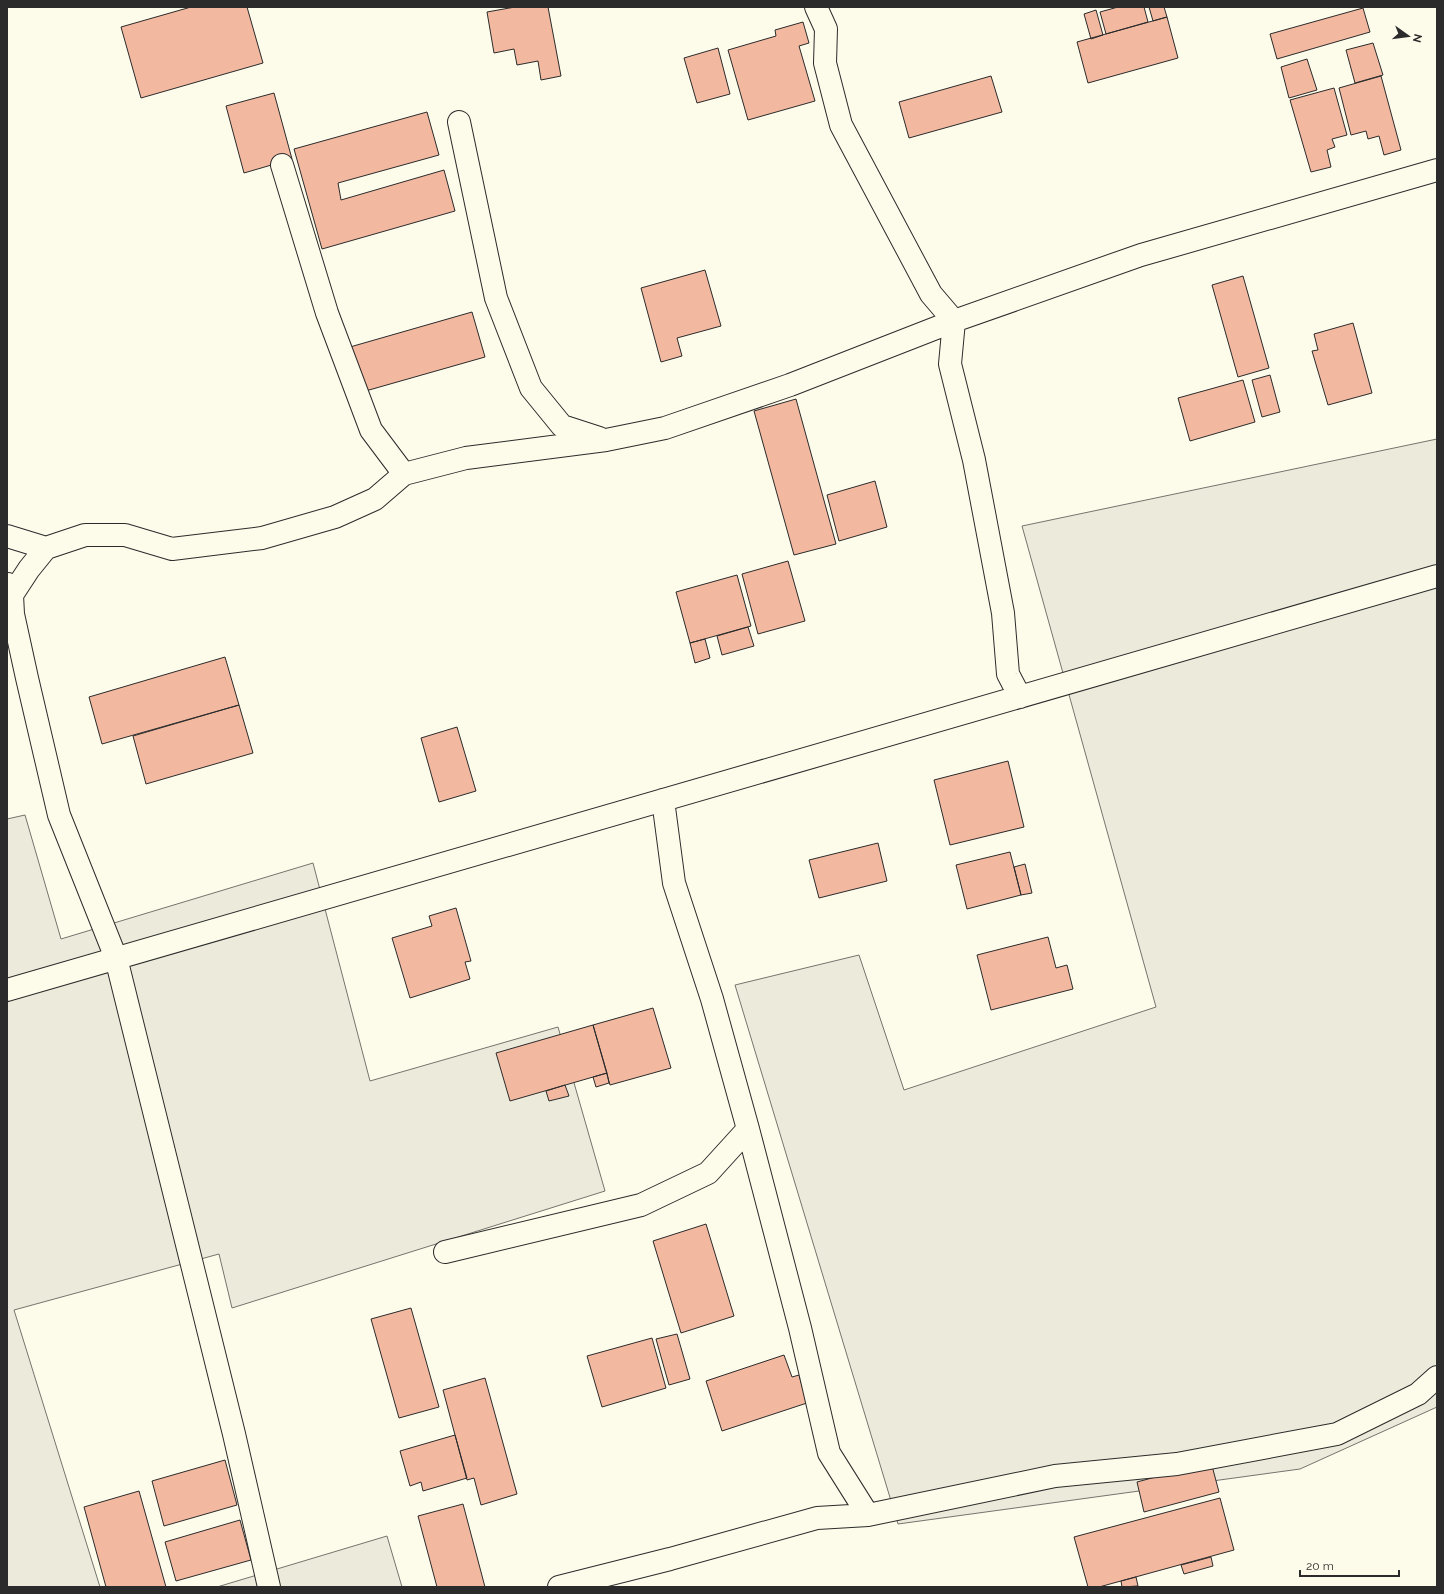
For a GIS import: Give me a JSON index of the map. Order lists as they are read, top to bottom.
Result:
{
  "scale_bar": "20 m",
  "north": "right"
}
